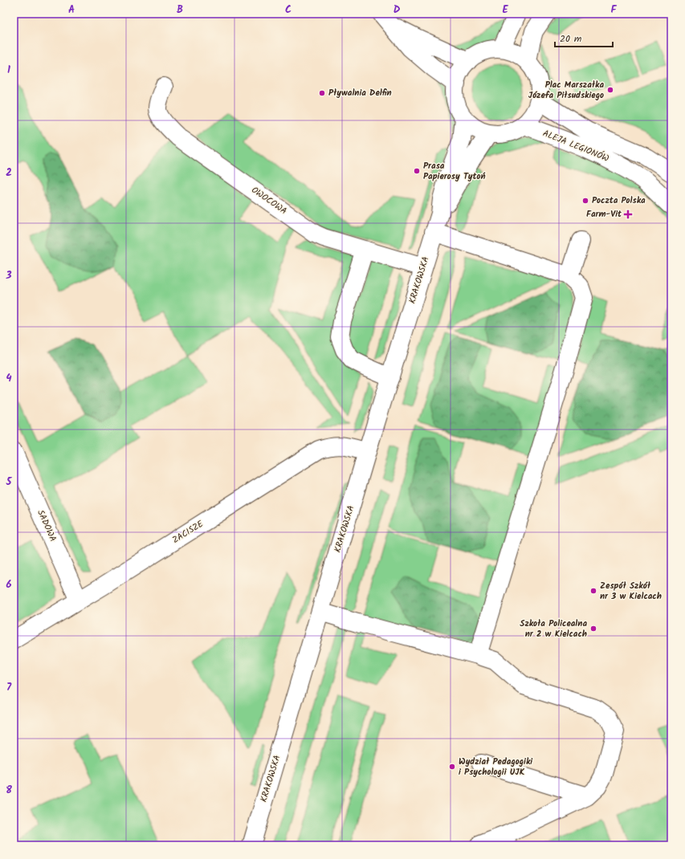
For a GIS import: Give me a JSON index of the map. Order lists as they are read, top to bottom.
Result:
{
  "streets": {
    "street": [
      "ALEJA LEGIONÓW",
      "OWOCOWA",
      "KRAKOWSKA",
      "SADOWA",
      "ZACISZE"
    ]
  },
  "crossings": [
    ["ALEJA LEGIONÓW", "KRAKOWSKA"],
    ["OWOCOWA", "KRAKOWSKA"],
    ["KRAKOWSKA", "ZACISZE"],
    ["SADOWA", "ZACISZE"]
  ],
  "places": {
    "other": [
      "Plac Marszałka Józefa Piłsudskiego",
      "Pływalnia Delfin",
      "Prasa Papierosy Tytoń",
      "Poczta Polska",
      "Zespół Szkół nr 3 w Kielcach",
      "Szkoła Policealna nr 2 w Kielcach",
      "Wydział Pedagogiki i Psychologii UJK"
    ],
    "health": ["Farm-Vit"]
  },
  "scale_bar": "20 m",
  "grid": {
    "columns": [
      "A",
      "B",
      "C",
      "D",
      "E",
      "F"
    ],
    "rows": [
      "1",
      "2",
      "3",
      "4",
      "5",
      "6",
      "7",
      "8"
    ]
  }
}
